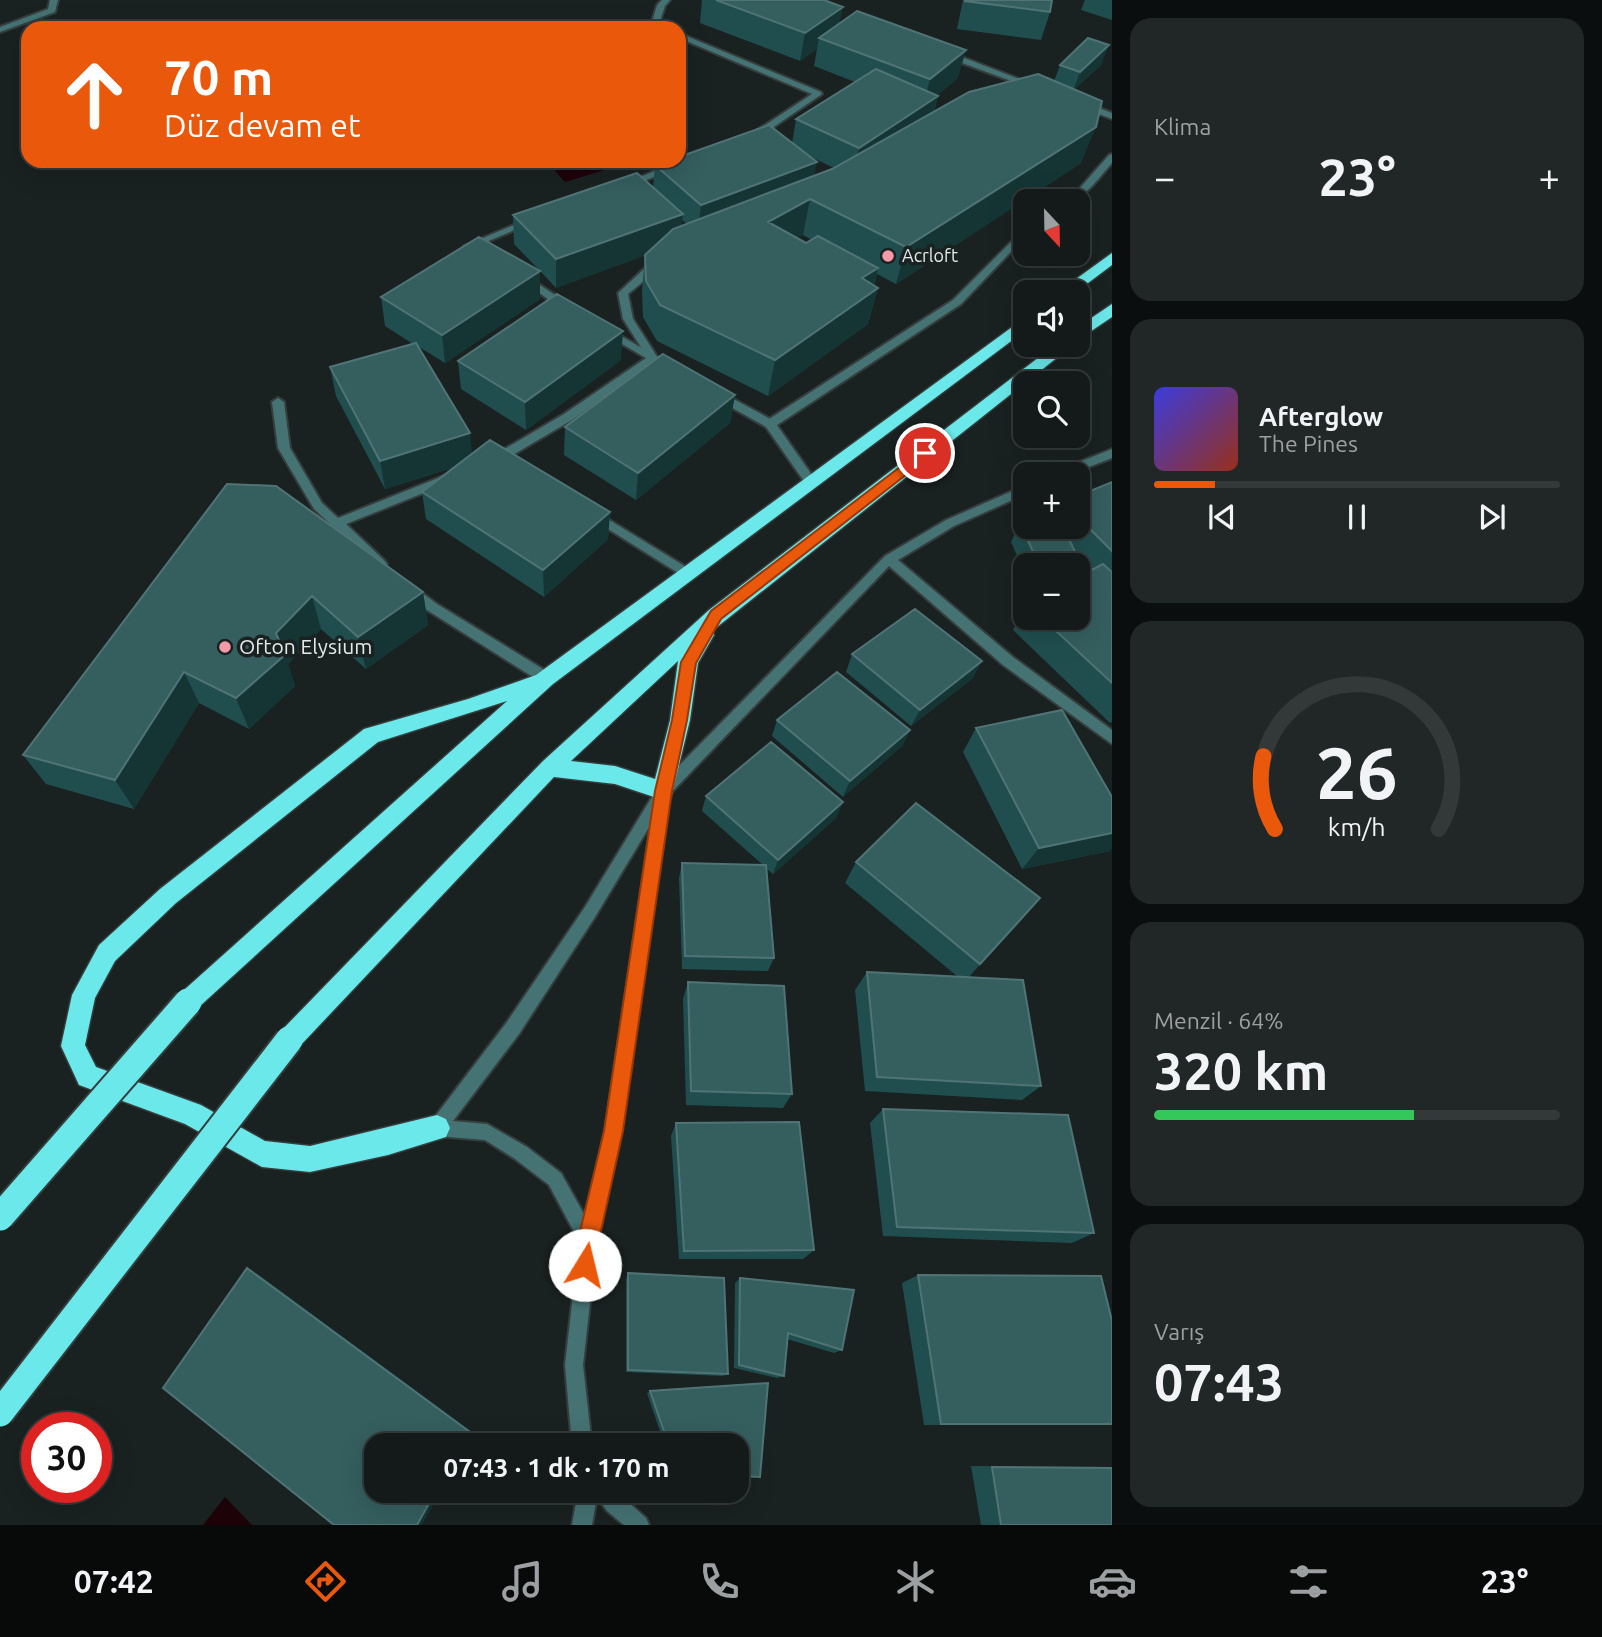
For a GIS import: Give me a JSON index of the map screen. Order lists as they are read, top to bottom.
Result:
{
  "places": ["Acrloft", "Ofton Elysium"],
  "north": "bottom",
  "page": {
    "tile": [
      "Klima",
      ["Menzil · 64%", "320 km"],
      ["Varış", "07:43"]
    ],
    "turn": ["70 m", "Düz devam et"],
    "heat": ["−", "23°", "+"],
    "map_buttons": ["+", "−"],
    "song": ["Afterglow", "The Pines"],
    "limit": "30",
    "trip": "07:43 · 1 dk · 170 m",
    "tabs": ["07:42", "23°"],
    "gauge": ["26", "km/h"]
  }
}
